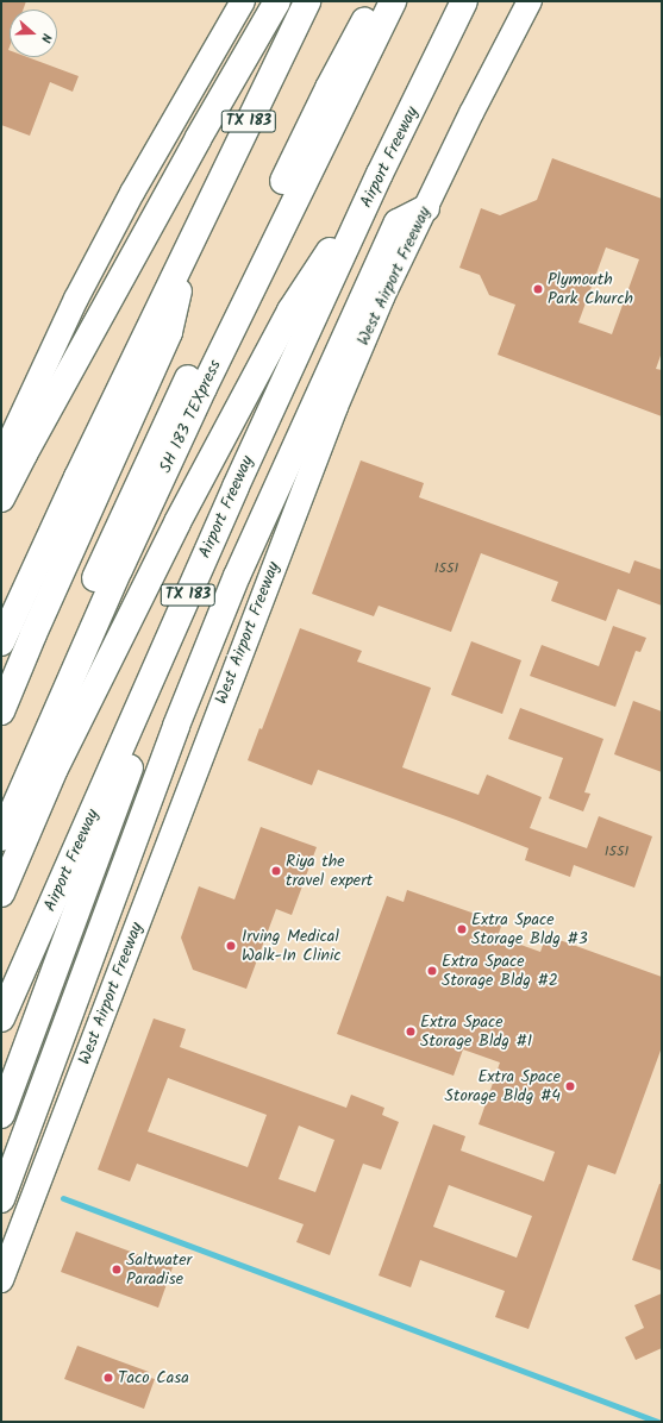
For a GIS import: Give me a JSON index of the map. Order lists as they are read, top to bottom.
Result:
{
  "streets": {
    "highway": ["TX 183", "Airport Freeway", "SH 183 TEXpress"],
    "main road": ["West Airport Freeway"]
  },
  "places": [
    "Plymouth Park Church",
    "Riya the travel expert",
    "Extra Space Storage Bldg #3",
    "Irving Medical Walk-In Clinic",
    "Extra Space Storage Bldg #2",
    "Extra Space Storage Bldg #1",
    "Extra Space Storage Bldg #4",
    "Saltwater Paradise",
    "Taco Casa"
  ],
  "house_numbers": ["1551", "1551"],
  "north": "right"
}
